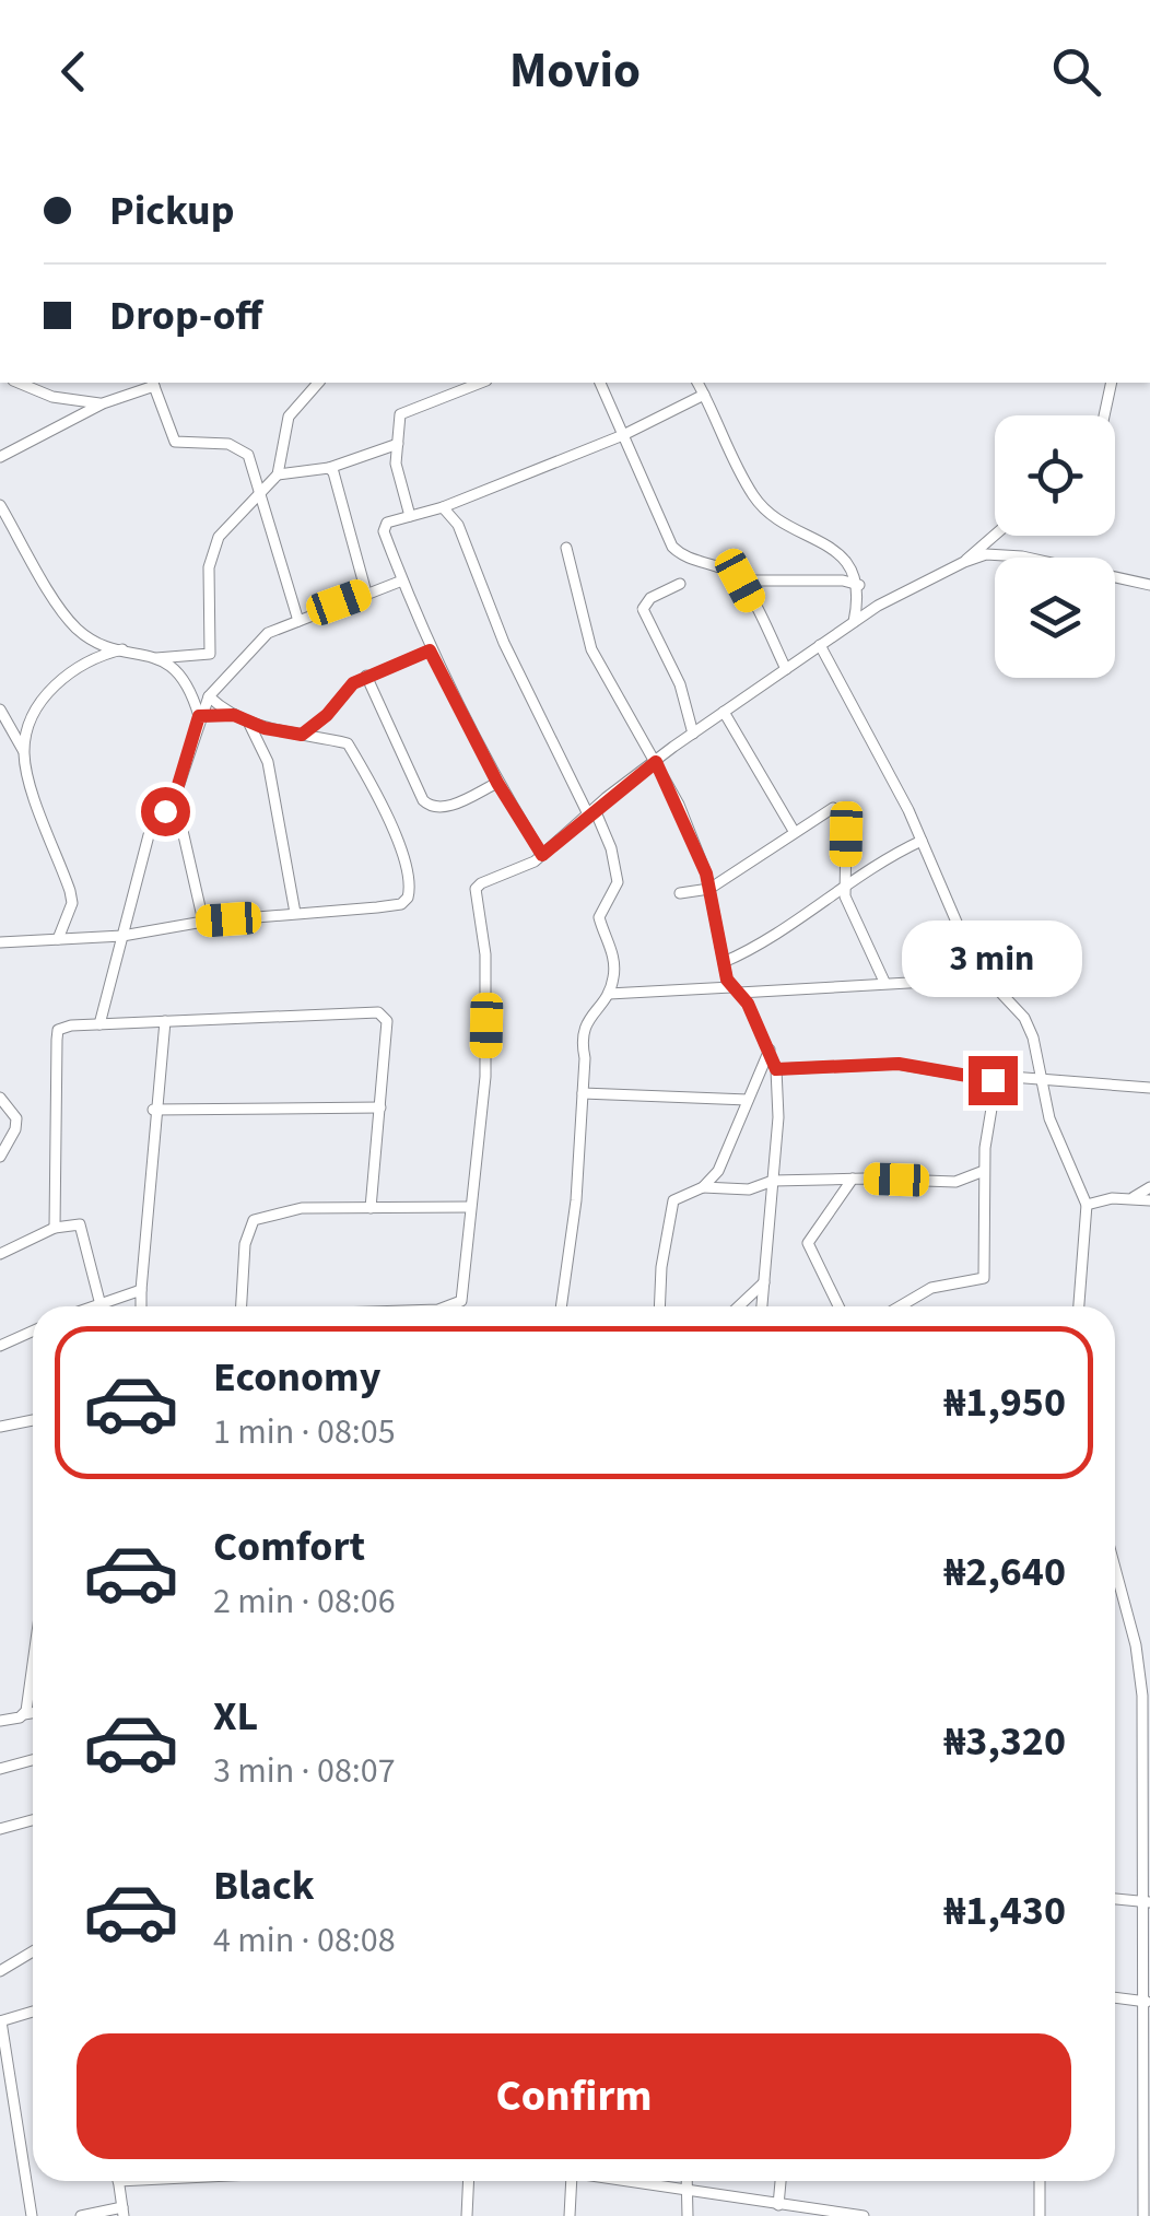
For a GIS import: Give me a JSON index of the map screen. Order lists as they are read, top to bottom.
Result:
{
  "page": {
    "header": "Movio",
    "banner": ["Pickup", "Drop-off"],
    "bubble": "3 min",
    "list": [
      {
        "name": "Economy",
        "note": "1 min · 08:05",
        "value": "₦1,950"
      },
      {
        "name": "Comfort",
        "note": "2 min · 08:06",
        "value": "₦2,640"
      },
      {
        "name": "XL",
        "note": "3 min · 08:07",
        "value": "₦3,320"
      },
      {
        "name": "Black",
        "note": "4 min · 08:08",
        "value": "₦1,430"
      }
    ],
    "buttons": "Confirm"
  }
}
